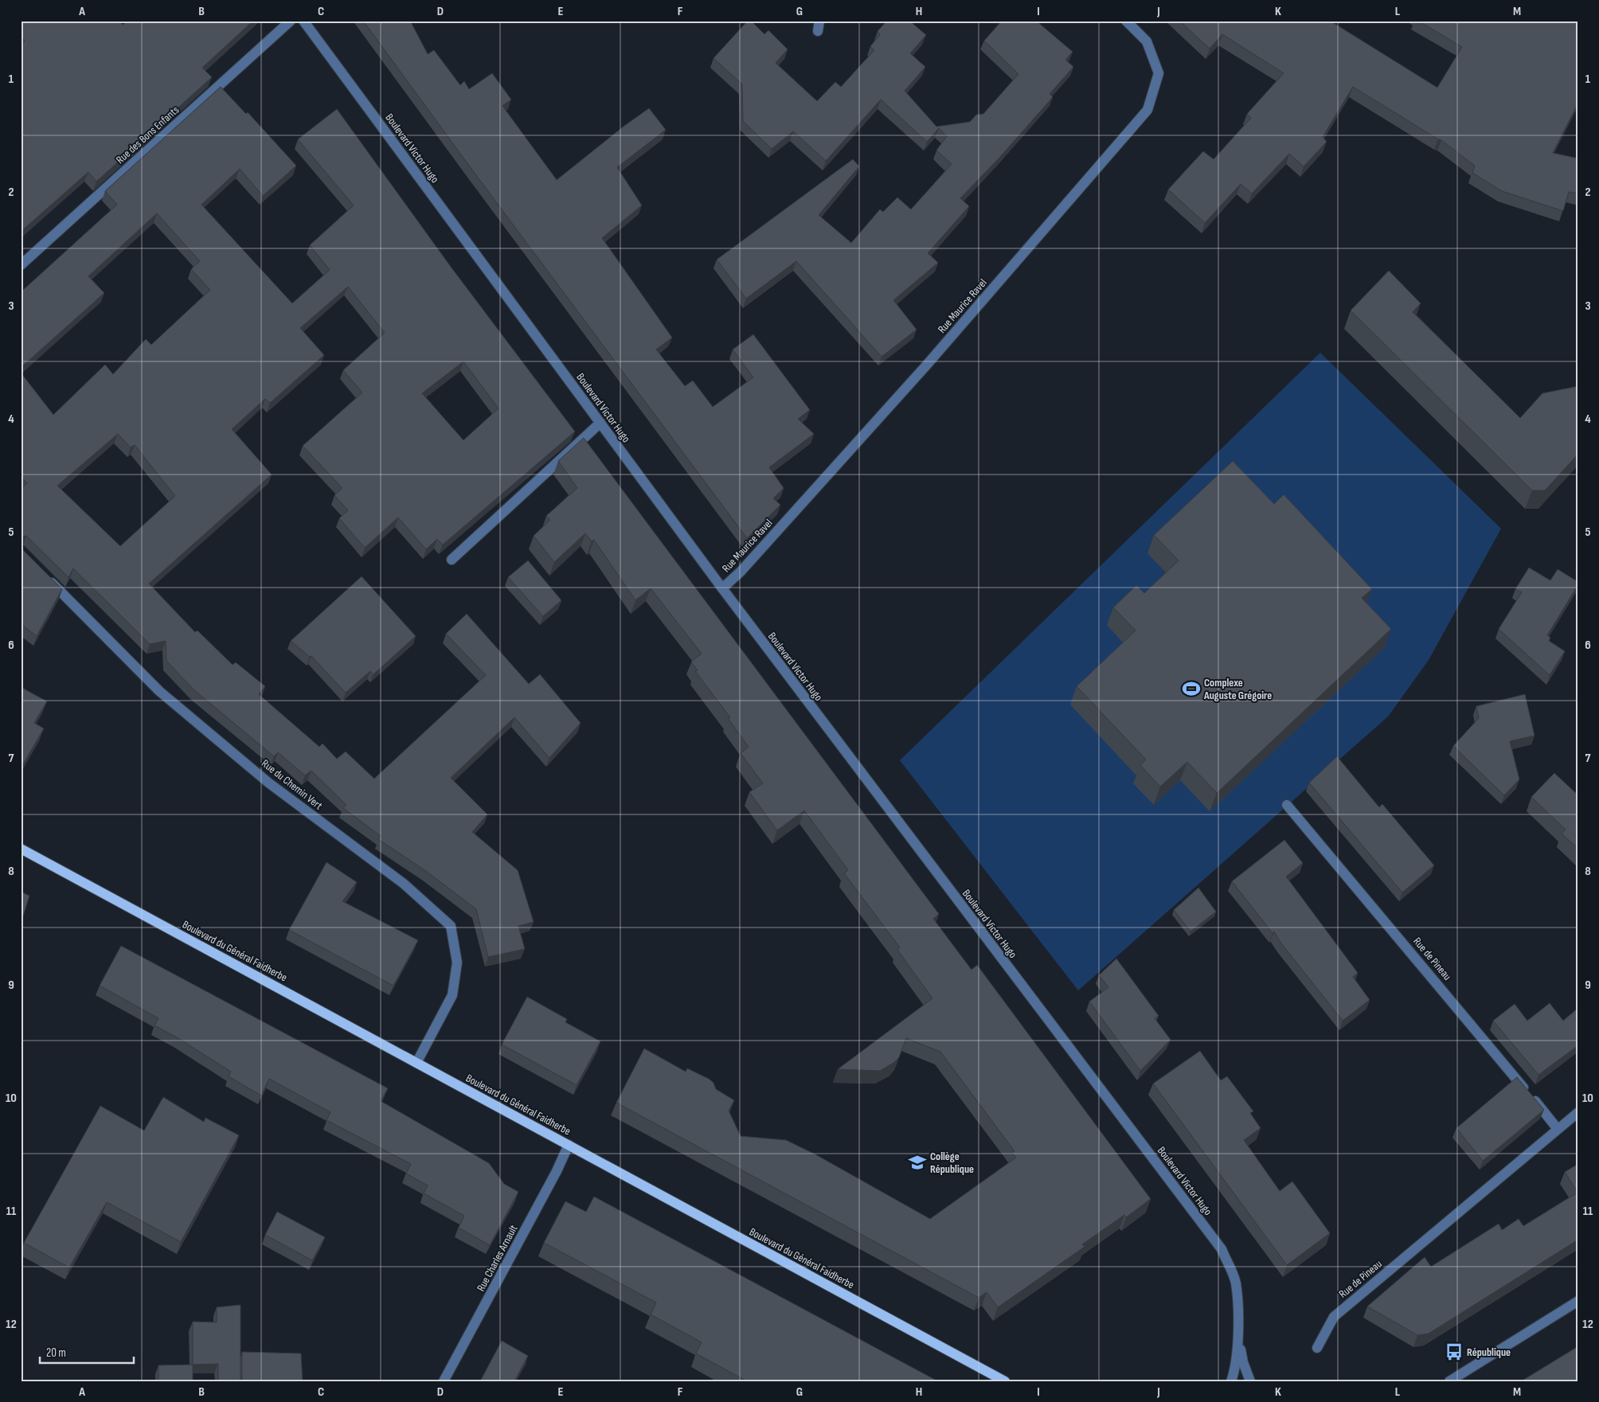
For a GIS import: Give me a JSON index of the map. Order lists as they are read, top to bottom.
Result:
{
  "streets": {
    "main road": ["Boulevard du Général Faidherbe"],
    "street": [
      "Rue des Bons Enfants",
      "Boulevard Victor Hugo",
      "Rue Maurice Ravel",
      "Rue du Chemin Vert",
      "Rue de Pineau",
      "Rue Charles Arnault"
    ]
  },
  "crossings": [
    ["Boulevard Victor Hugo", "Rue Maurice Ravel"],
    ["Rue du Chemin Vert", "Boulevard du Général Faidherbe"],
    ["Boulevard du Général Faidherbe", "Rue Charles Arnault"]
  ],
  "places": {
    "sports": ["Complexe Auguste Grégoire"],
    "school or university": ["Collège République"],
    "bus stop": ["République"]
  },
  "scale_bar": "20 m",
  "grid": {
    "columns": [
      "A",
      "B",
      "C",
      "D",
      "E",
      "F",
      "G",
      "H",
      "I",
      "J",
      "K",
      "L",
      "M"
    ],
    "rows": [
      "1",
      "2",
      "3",
      "4",
      "5",
      "6",
      "7",
      "8",
      "9",
      "10",
      "11",
      "12"
    ]
  }
}
